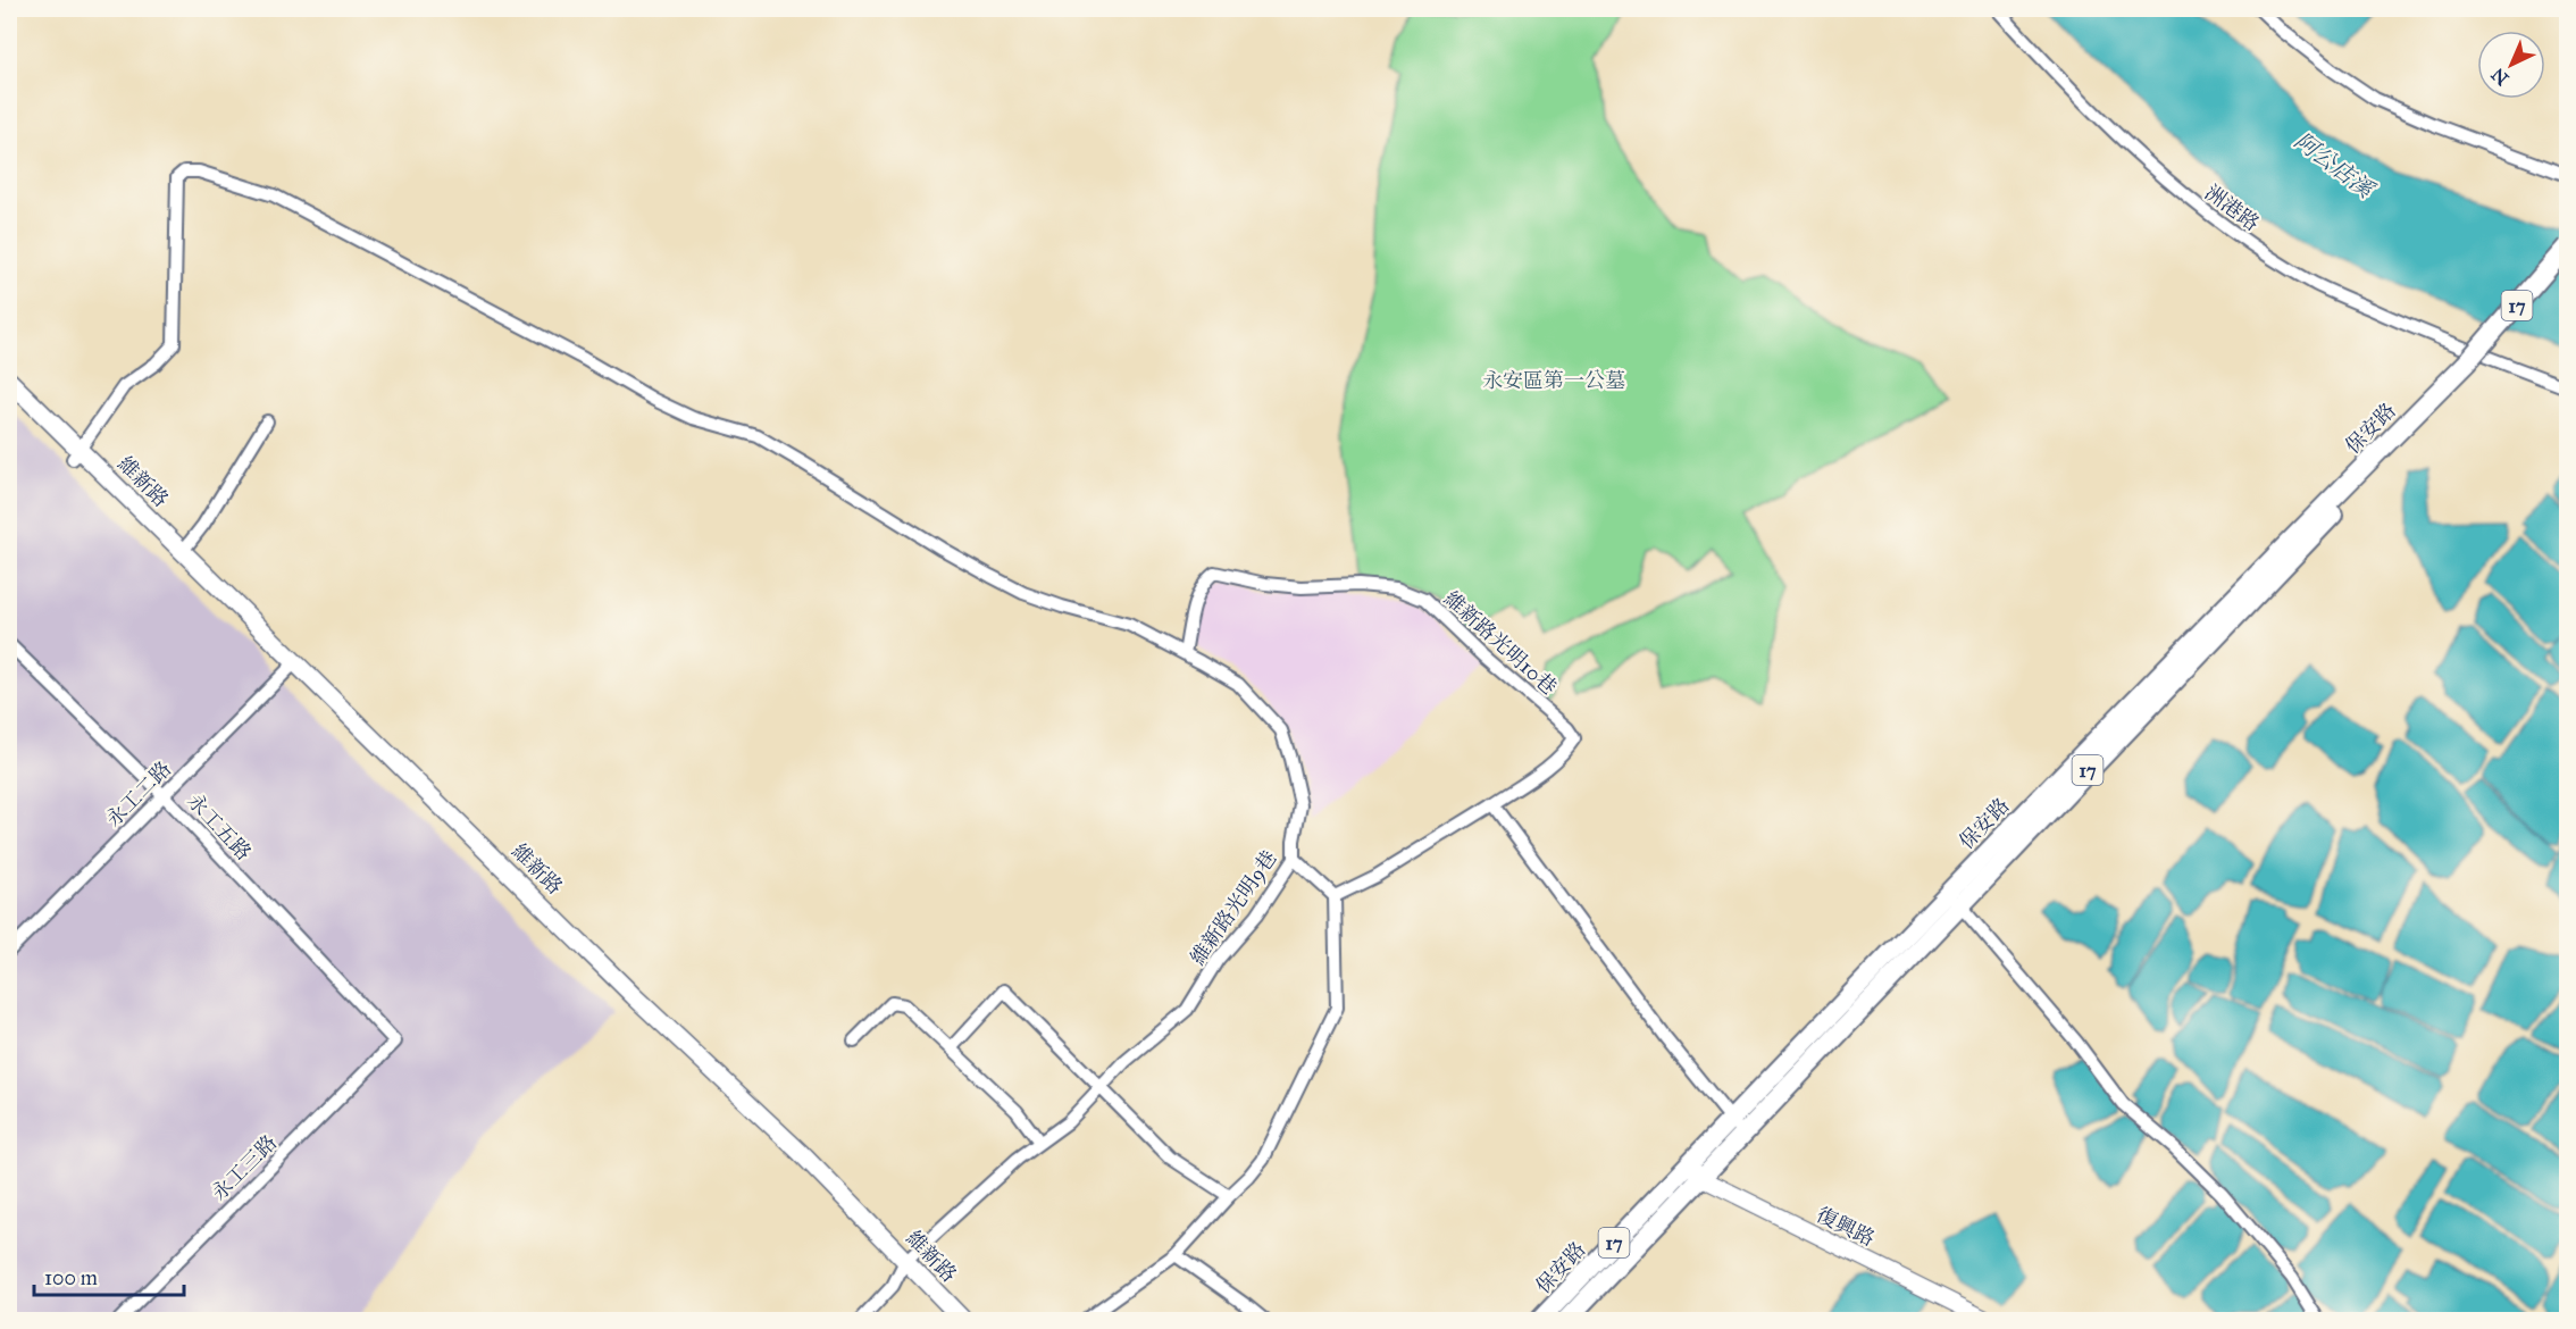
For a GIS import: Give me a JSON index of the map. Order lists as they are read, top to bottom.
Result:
{
  "streets": {
    "main road": ["17", "保安路", "維新路"],
    "street": [
      "洲港路",
      "維新路光明10巷",
      "永工二路",
      "永工五路",
      "維新路光明9巷",
      "永工三路",
      "復興路"
    ]
  },
  "crossings": [
    ["17", "保安路"],
    ["保安路", "復興路"],
    ["維新路", "永工二路"],
    ["維新路", "維新路光明9巷"],
    ["維新路光明10巷", "維新路光明9巷"],
    ["永工二路", "永工五路"],
    ["永工五路", "永工三路"]
  ],
  "water": ["阿公店溪"],
  "parks": ["永安區第一公墓"],
  "scale_bar": "100 m",
  "north": "bottom left"
}
